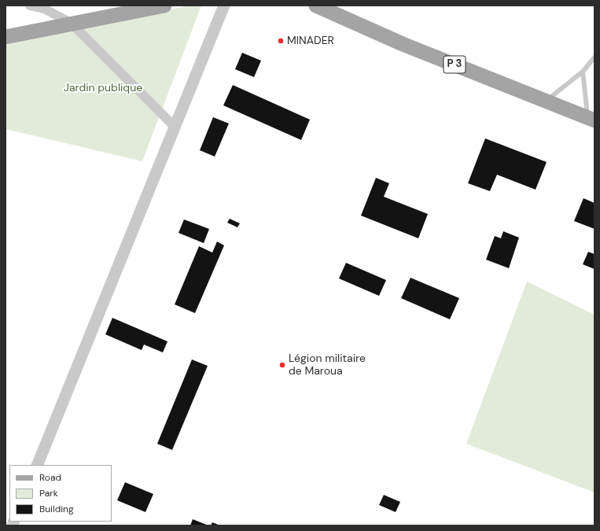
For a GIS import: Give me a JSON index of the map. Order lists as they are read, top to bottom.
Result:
{
  "streets": {
    "main road": ["P 3"]
  },
  "parks": ["Jardin publique"],
  "places": ["MINADER", "Légion militaire de Maroua"],
  "legend": ["Road", "Park", "Building"]
}
